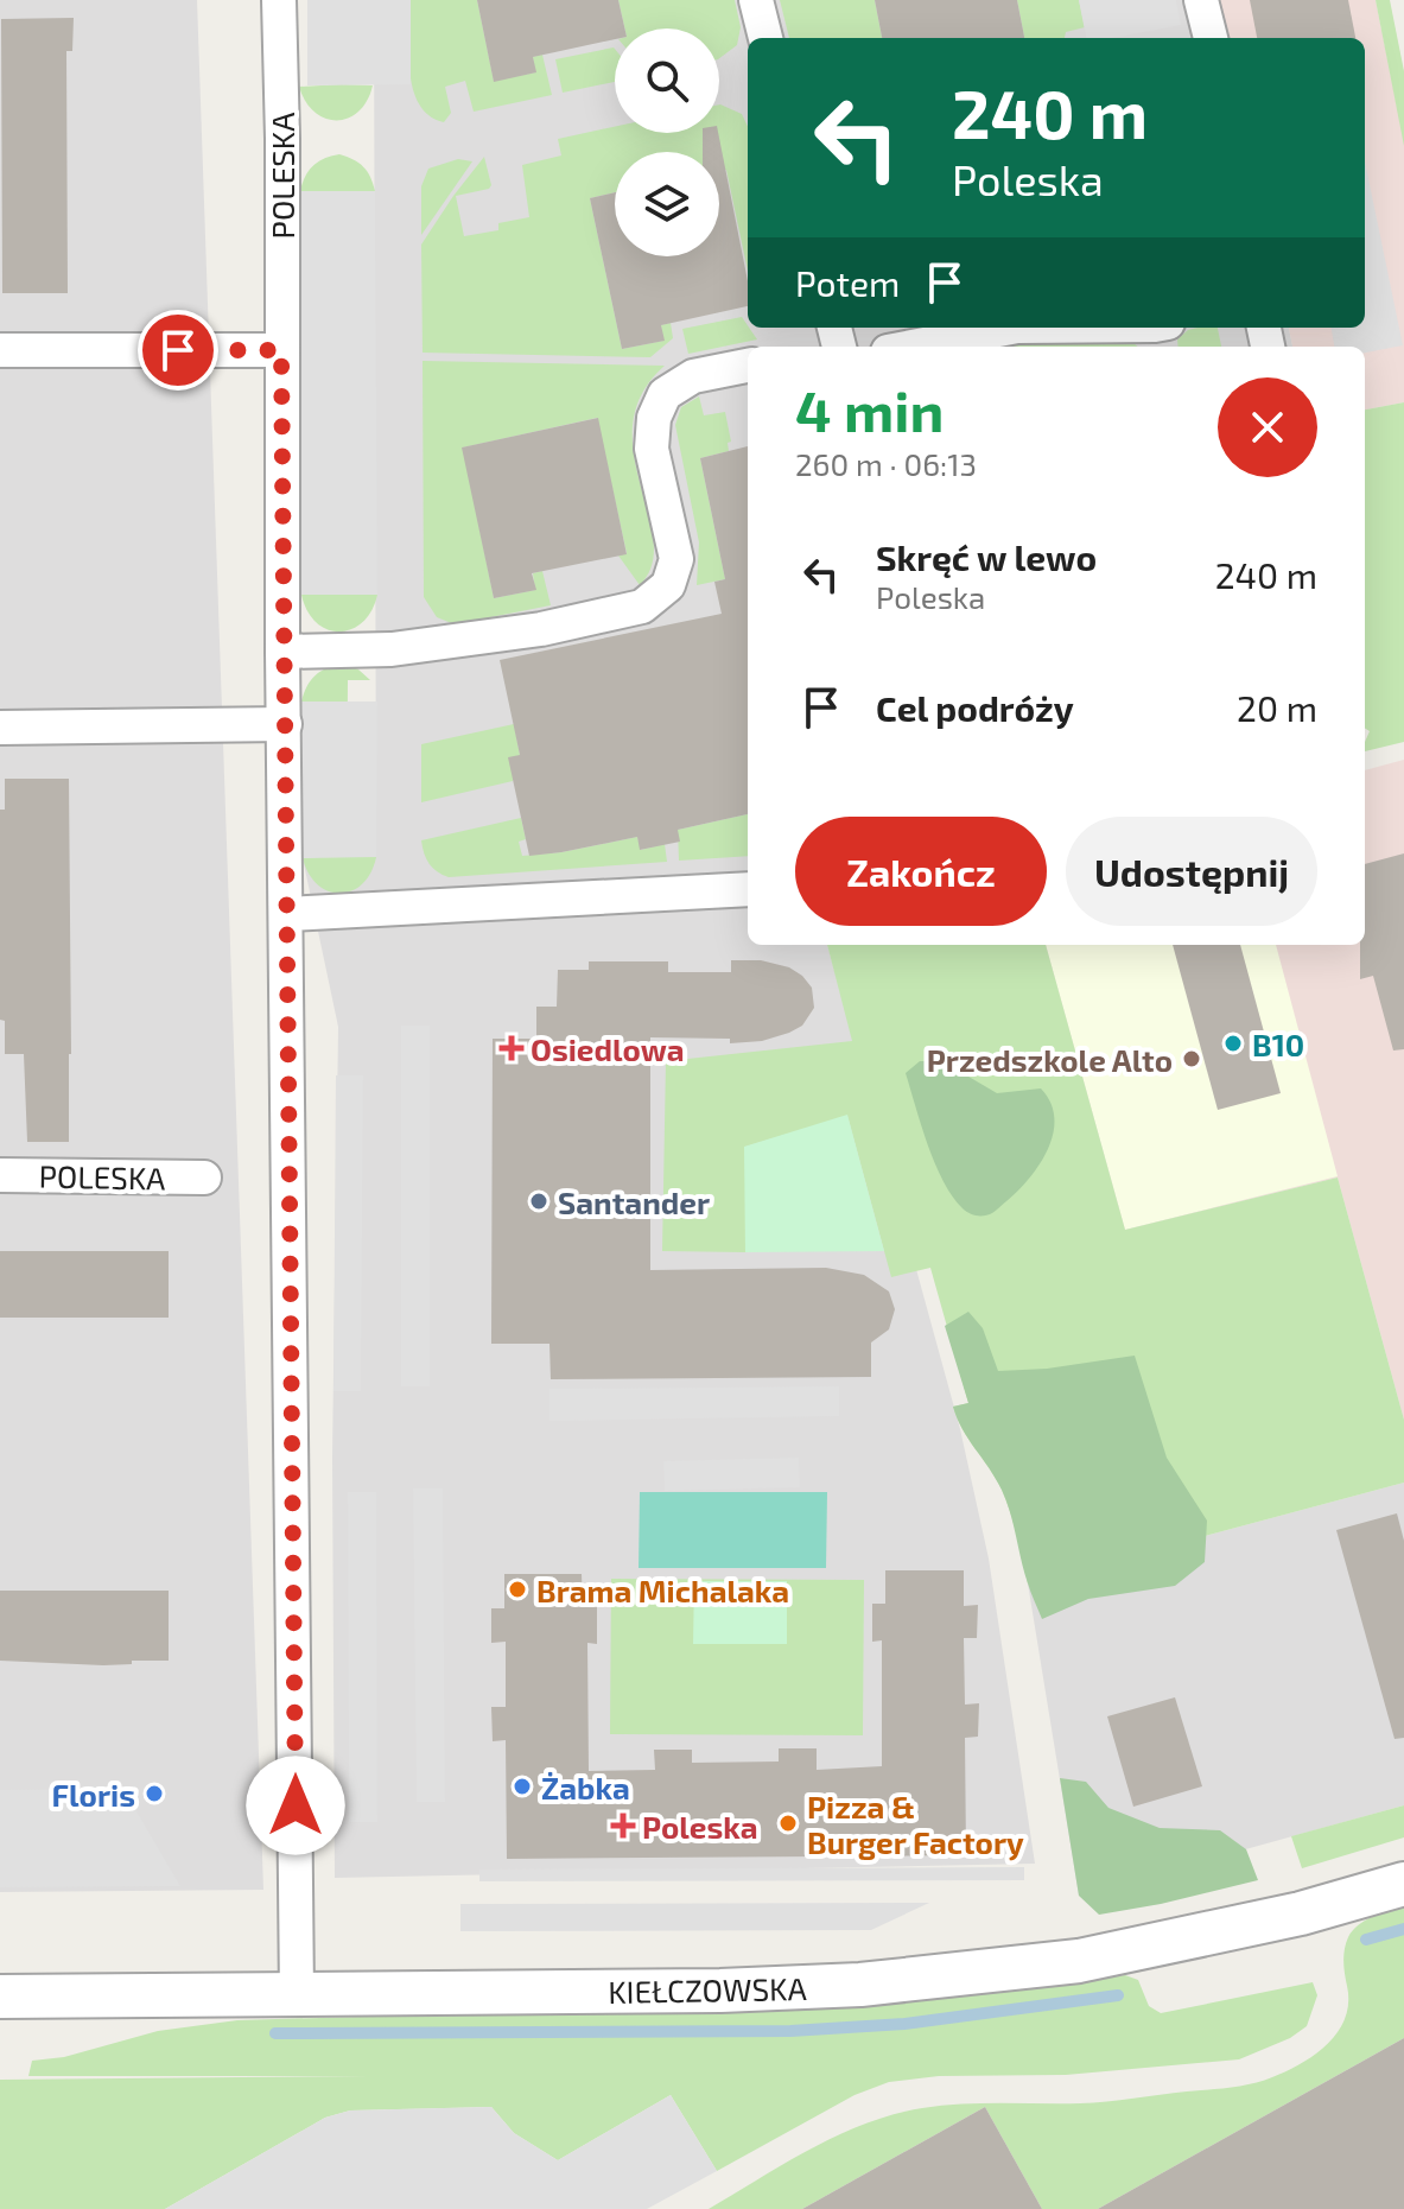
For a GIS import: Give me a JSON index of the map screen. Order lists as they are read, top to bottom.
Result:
{
  "streets": {
    "street": ["POLESKA", "KIEŁCZOWSKA"]
  },
  "crossings": [
    ["POLESKA", "KIEŁCZOWSKA"]
  ],
  "places": {
    "other": [
      "B10",
      "Przedszkole Alto",
      "Santander",
      "Brama Michalaka",
      "Żabka",
      "Floris",
      "Pizza & Burger Factory"
    ],
    "health": ["Osiedlowa", "Poleska"]
  },
  "page": {
    "turn": ["240 m", "Poleska"],
    "then": "Potem",
    "heading": ["4 min", "260 m · 06:13"],
    "list": [
      {
        "name": "Skręć w lewo",
        "note": "Poleska",
        "value": "240 m"
      },
      {
        "name": "Cel podróży",
        "value": "20 m"
      }
    ],
    "buttons": ["Zakończ", "Udostępnij"]
  }
}
